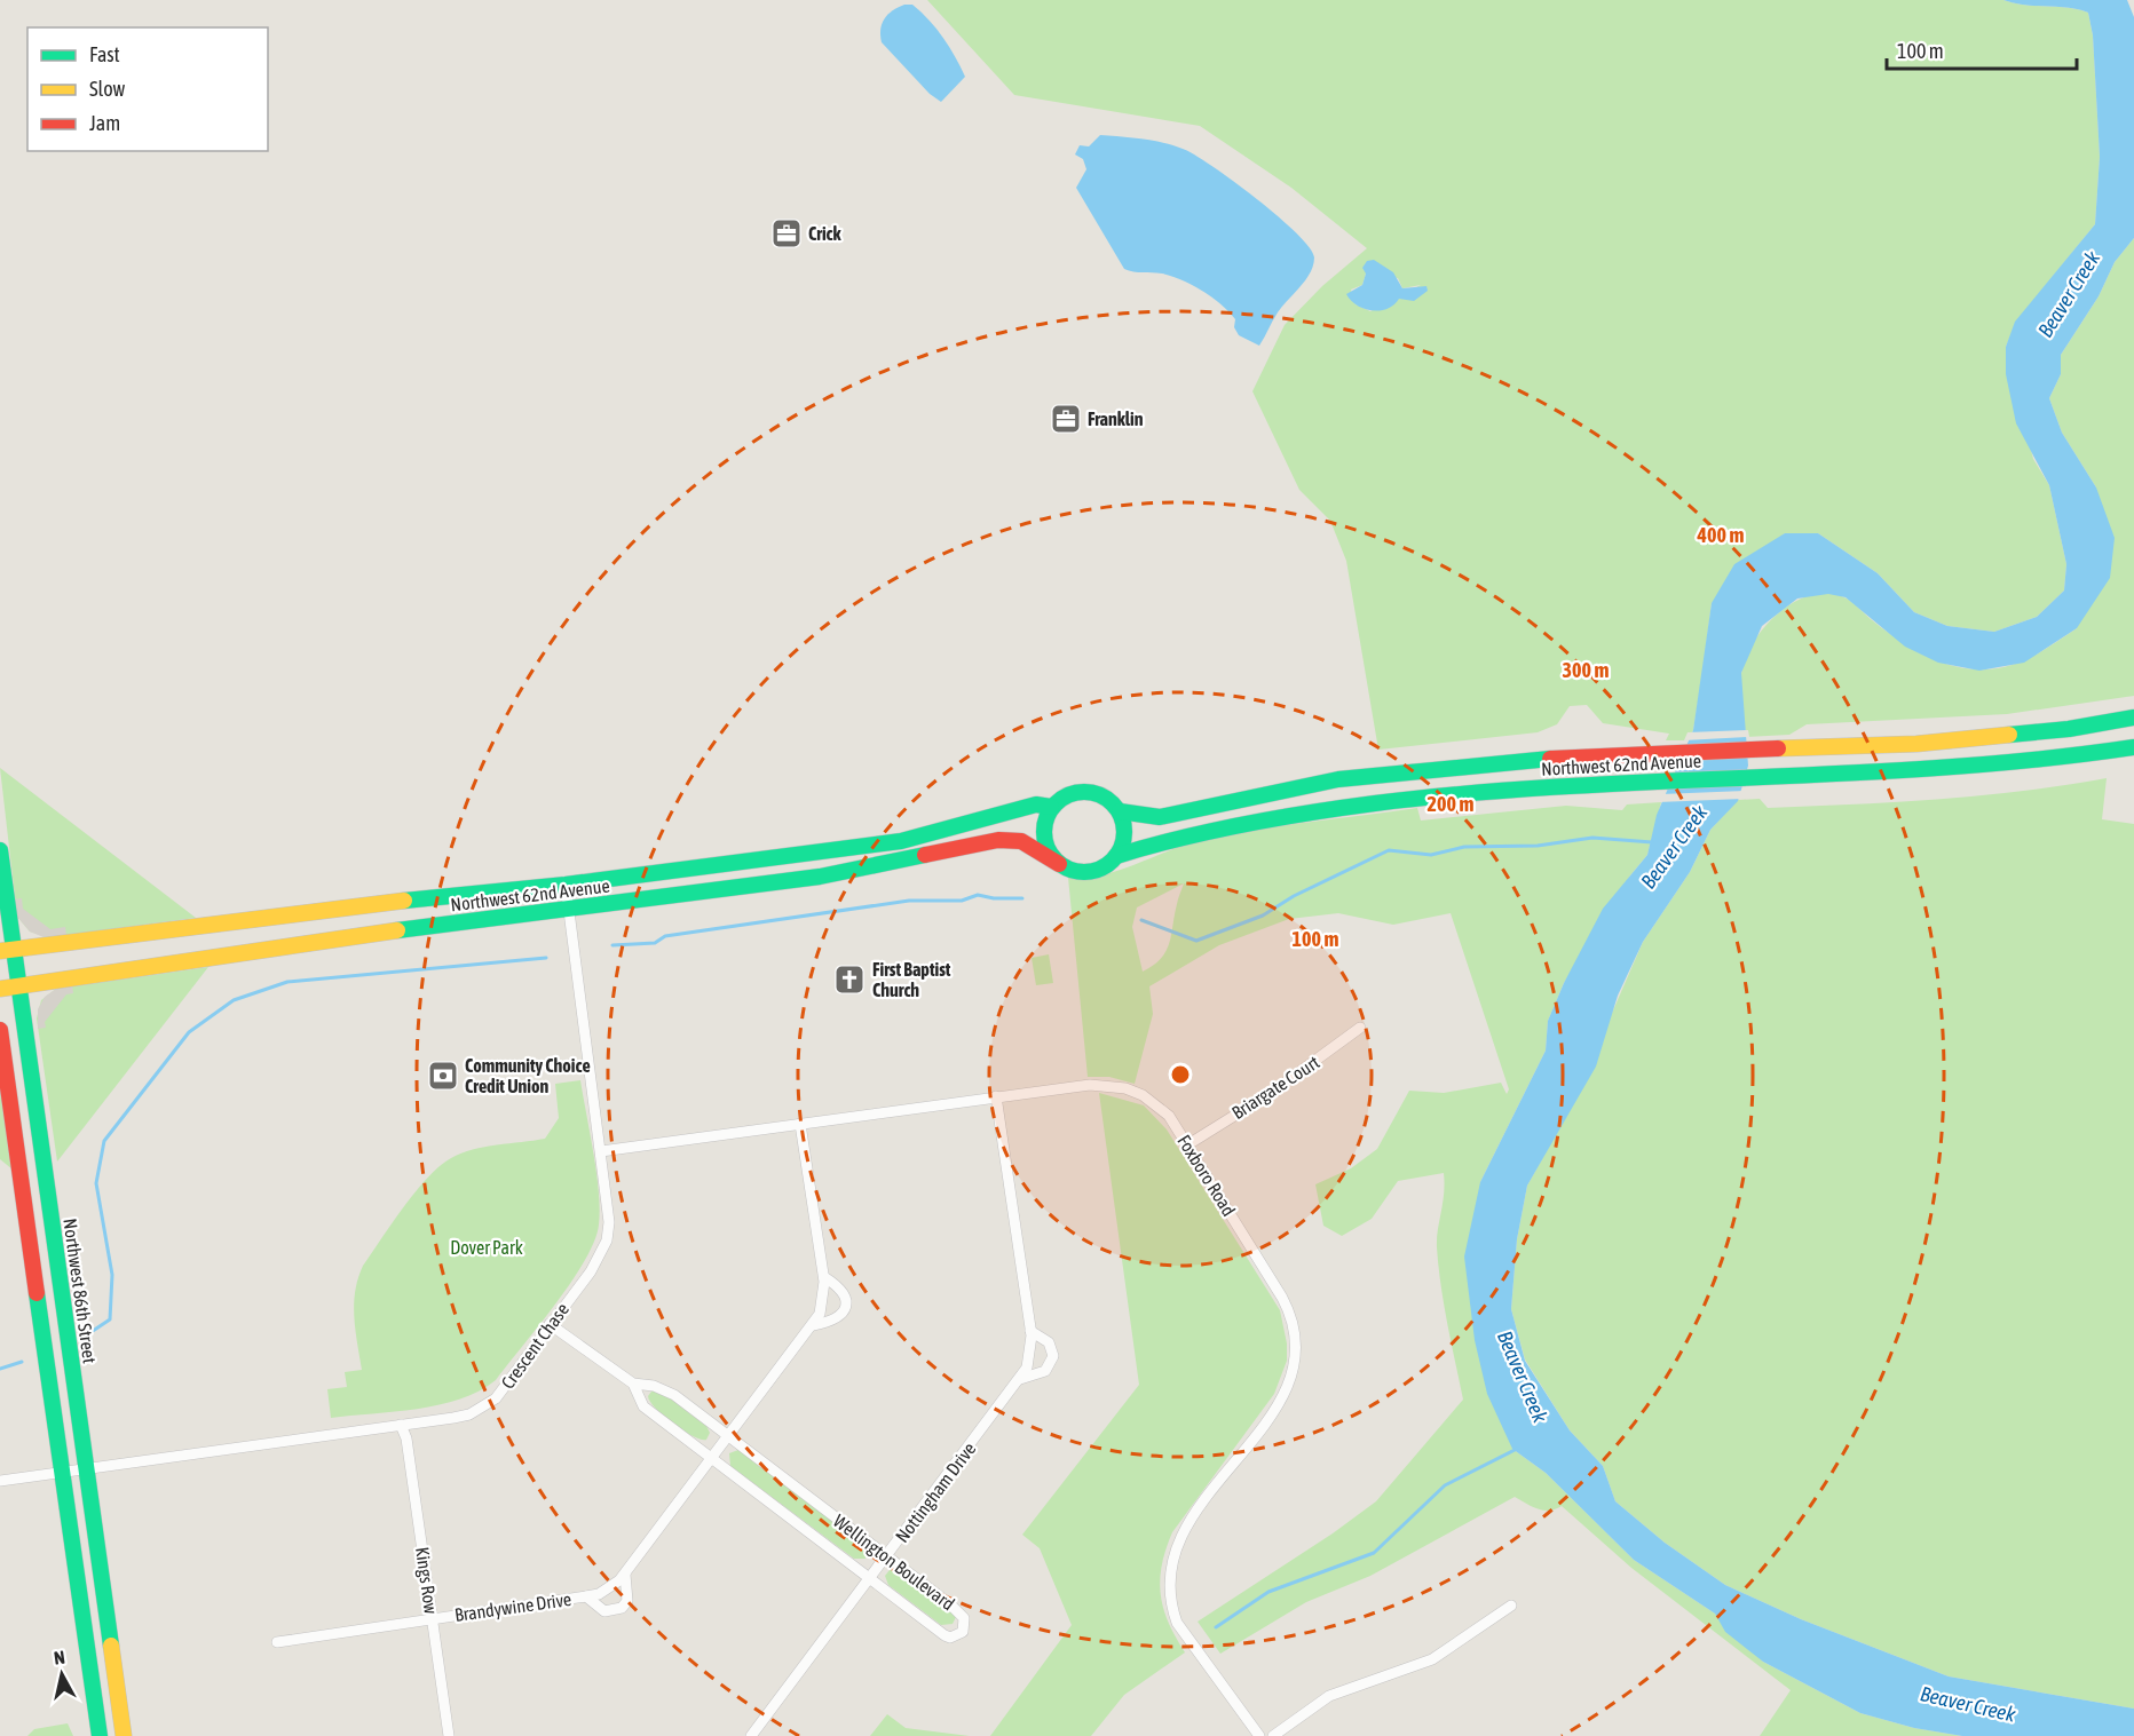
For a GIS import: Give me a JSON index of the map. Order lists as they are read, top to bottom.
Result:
{
  "streets": {
    "street": [
      "Northwest 62nd Avenue",
      "Briargate Court",
      "Foxboro Road",
      "Northwest 86th Street",
      "Crescent Chase",
      "Nottingham Drive",
      "Wellington Boulevard",
      "Kings Row",
      "Brandywine Drive"
    ]
  },
  "crossings": [
    ["Northwest 62nd Avenue", "Northwest 86th Street"],
    ["Northwest 62nd Avenue", "Crescent Chase"],
    ["Briargate Court", "Foxboro Road"],
    ["Foxboro Road", "Crescent Chase"],
    ["Foxboro Road", "Nottingham Drive"],
    ["Foxboro Road", "Brandywine Drive"],
    ["Northwest 86th Street", "Crescent Chase"],
    ["Crescent Chase", "Wellington Boulevard"],
    ["Crescent Chase", "Kings Row"],
    ["Nottingham Drive", "Wellington Boulevard"],
    ["Wellington Boulevard", "Brandywine Drive"],
    ["Kings Row", "Brandywine Drive"]
  ],
  "water": ["Beaver Creek"],
  "parks": ["Dover Park"],
  "places": {
    "office": ["Crick", "Franklin"],
    "church": ["First Baptist Church"],
    "bank": ["Community Choice Credit Union"]
  },
  "legend": ["Fast", "Slow", "Jam"],
  "scale_bar": "100 m",
  "north": "top",
  "rings": [
    "400 m",
    "300 m",
    "200 m",
    "100 m"
  ]
}
